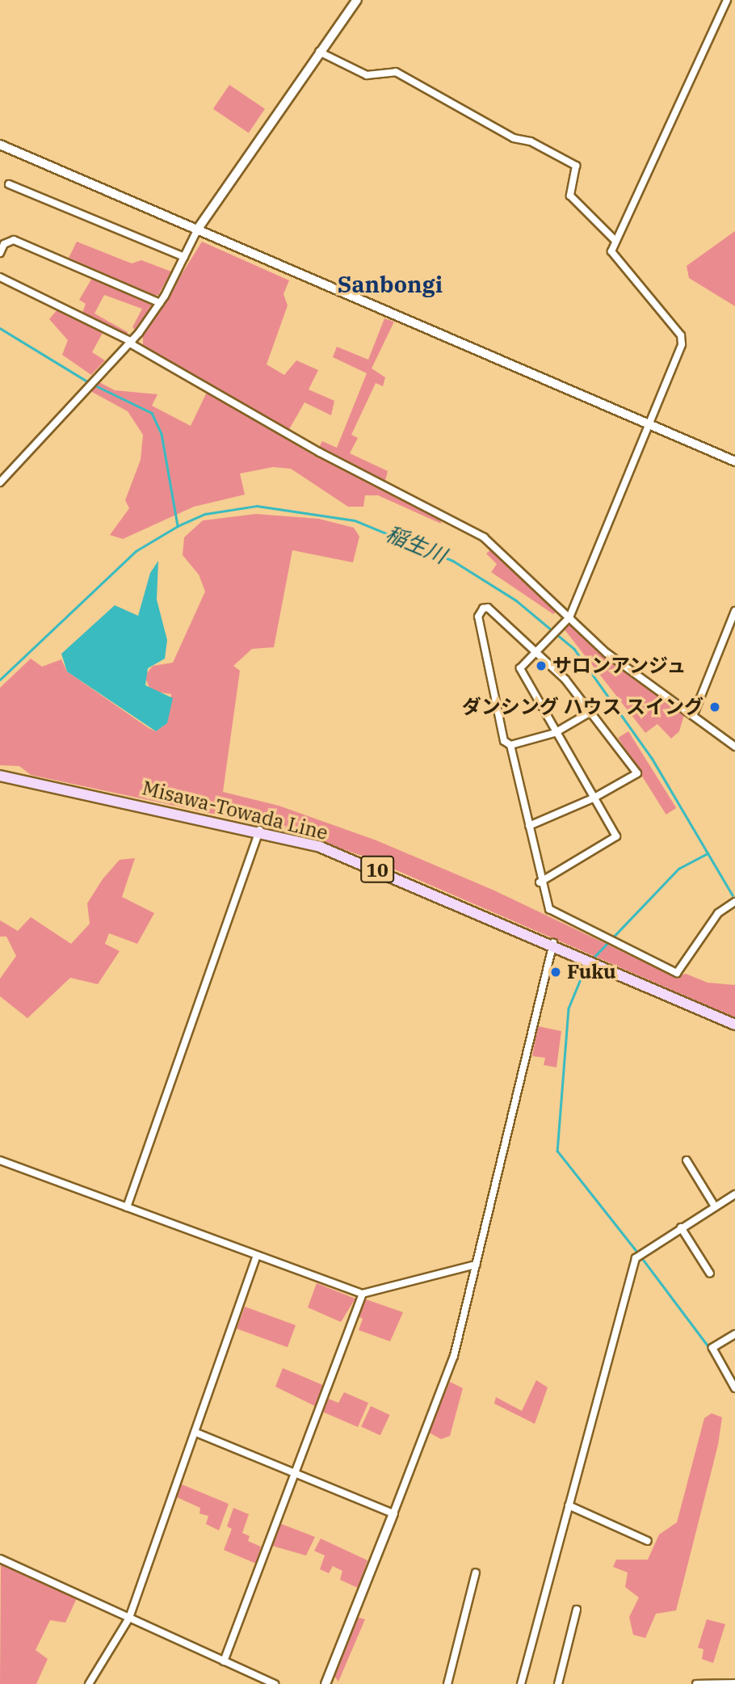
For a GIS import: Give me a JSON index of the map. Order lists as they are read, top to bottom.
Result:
{
  "streets": {
    "main road": ["Misawa-Towada Line", "10"]
  },
  "districts": ["Sanbongi"],
  "water": ["稲生川"],
  "places": ["サロンアンジュ", "ダンシング ハウス スイング", "Fuku"]
}
